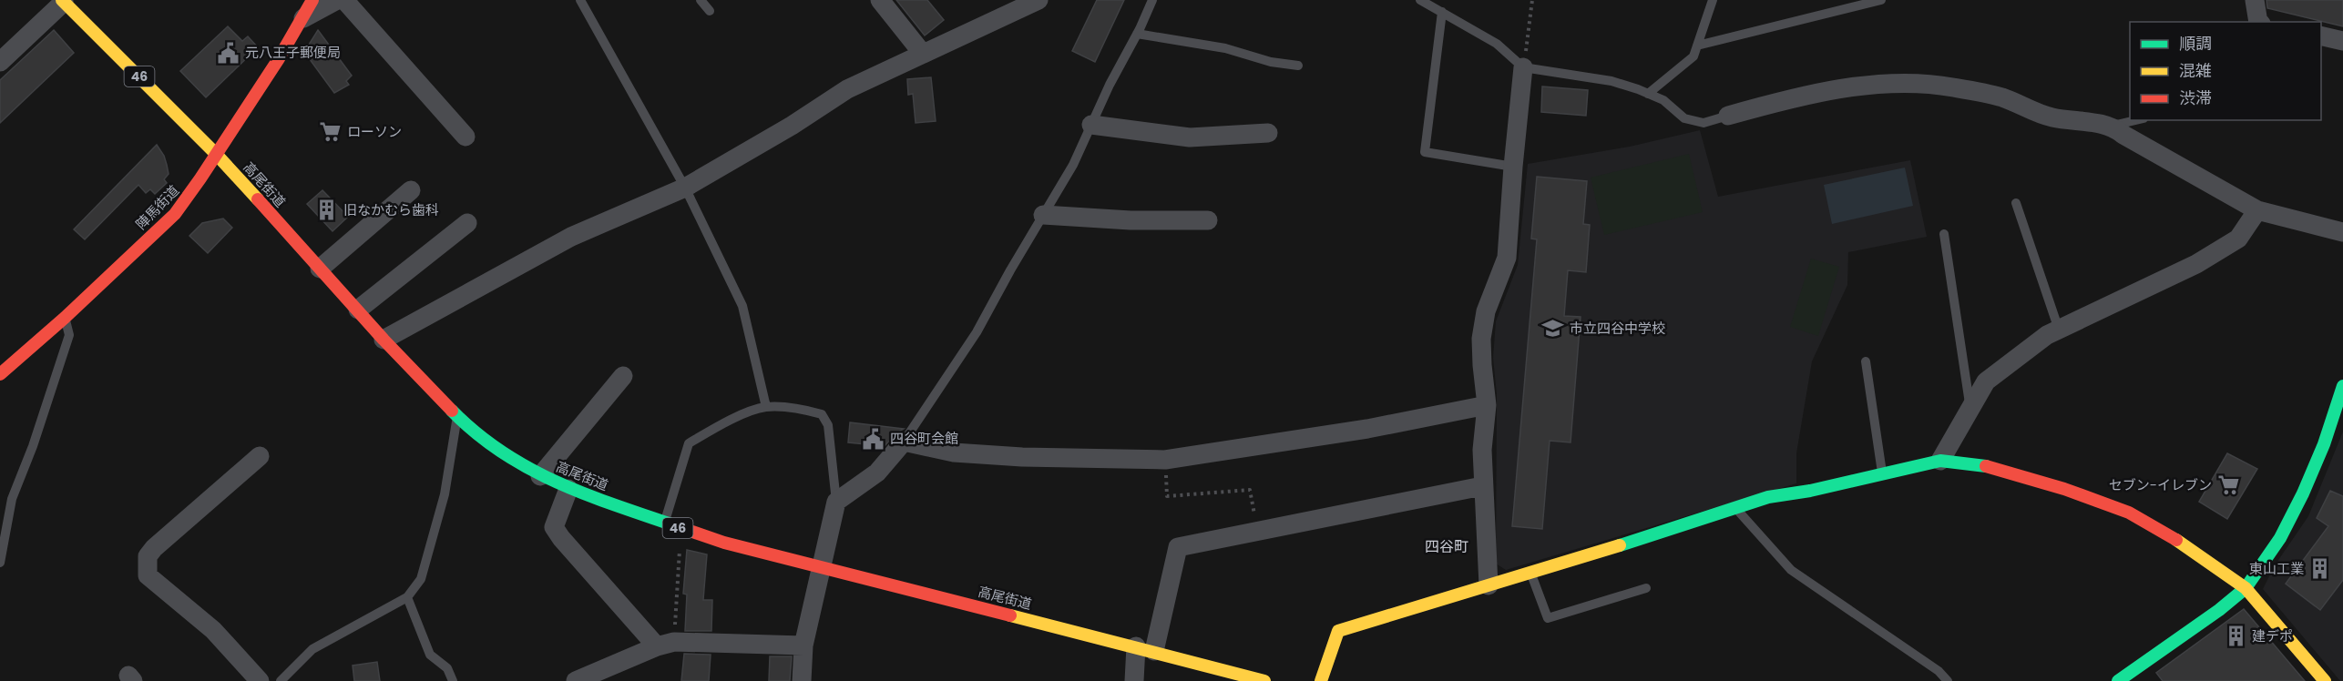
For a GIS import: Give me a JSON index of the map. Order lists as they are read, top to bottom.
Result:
{
  "streets": {
    "main road": ["46", "高尾街道", "陣馬街道"]
  },
  "crossings": [
    ["高尾街道", "陣馬街道"]
  ],
  "districts": ["四谷町"],
  "places": {
    "public building": ["元八王子郵便局", "四谷町会館"],
    "supermarket": ["ローソン", "セブン-イレブン"],
    "building": ["旧なかむら歯科", "東山工業", "建デポ"],
    "school or university": ["市立四谷中学校"]
  },
  "legend": ["順調", "混雑", "渋滞"]
}
